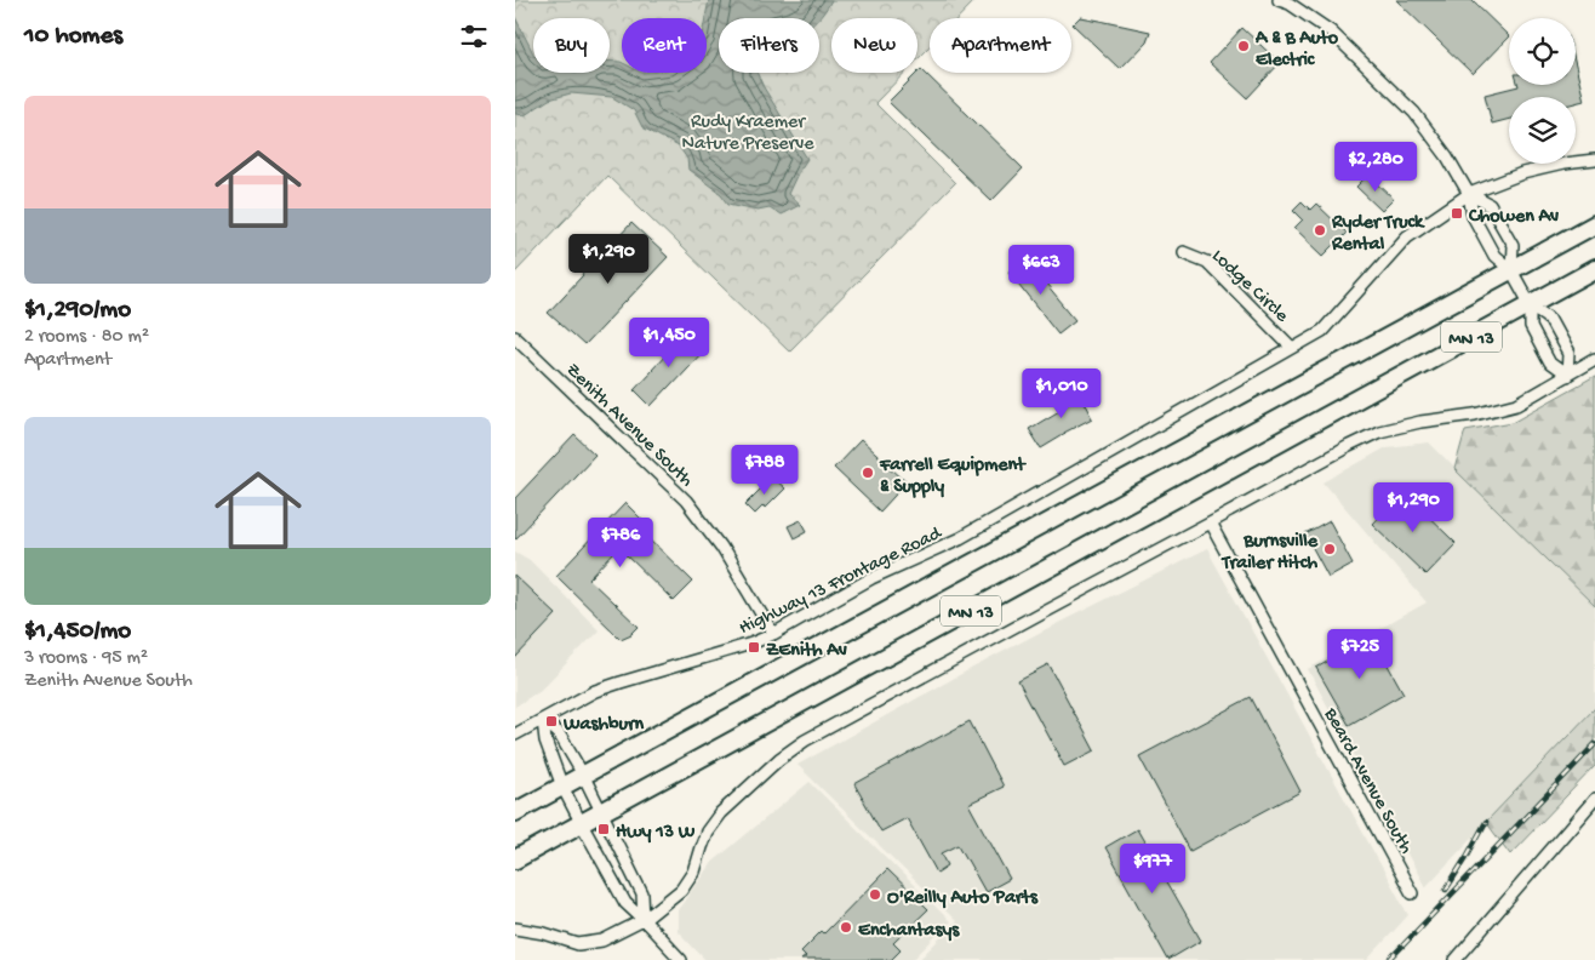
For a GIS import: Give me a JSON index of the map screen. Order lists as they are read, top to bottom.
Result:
{
  "streets": {
    "highway": ["MN 13"],
    "street": [
      "Lodge Circle",
      "Zenith Avenue South",
      "Highway 13 Frontage Road",
      "Beard Avenue South"
    ]
  },
  "crossings": [
    ["Lodge Circle", "Highway 13 Frontage Road"],
    ["Zenith Avenue South", "Highway 13 Frontage Road"]
  ],
  "parks": ["Rudy Kraemer Nature Preserve"],
  "places": {
    "other": [
      "A & B Auto Electric",
      "Ryder Truck Rental",
      "Farrell Equipment & Supply",
      "Burnsville Trailer Hitch",
      "O'Reilly Auto Parts",
      "Enchantasys"
    ],
    "transit": [
      "Chowen Av",
      "ZEnith Av",
      "Washburn",
      "Hwy 13 W"
    ]
  },
  "page": {
    "heading": "10 homes",
    "chip": [
      "Buy",
      "Rent",
      "Filters",
      "New",
      "Apartment"
    ],
    "list": [
      {
        "name": "$1,290/mo",
        "note": "2 rooms · 80 m² · Apartment"
      },
      {
        "name": "$1,450/mo",
        "note": "3 rooms · 95 m² · Zenith Avenue South"
      }
    ],
    "price": [
      "$2,280",
      "$1,290",
      "$663",
      "$1,450",
      "$1,010",
      "$788",
      "$1,290",
      "$786",
      "$725",
      "$977"
    ]
  }
}
